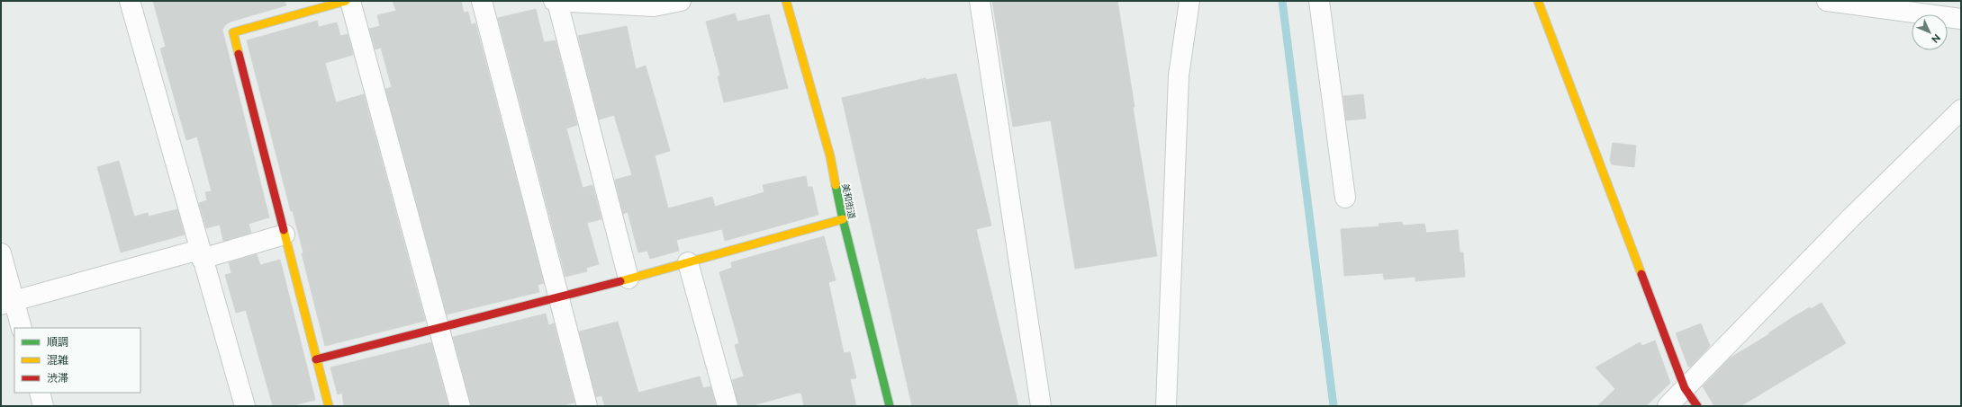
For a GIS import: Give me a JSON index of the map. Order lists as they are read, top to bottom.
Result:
{
  "streets": {
    "street": ["美和街道"]
  },
  "legend": ["順調", "混雑", "渋滞"],
  "north": "bottom right"
}
